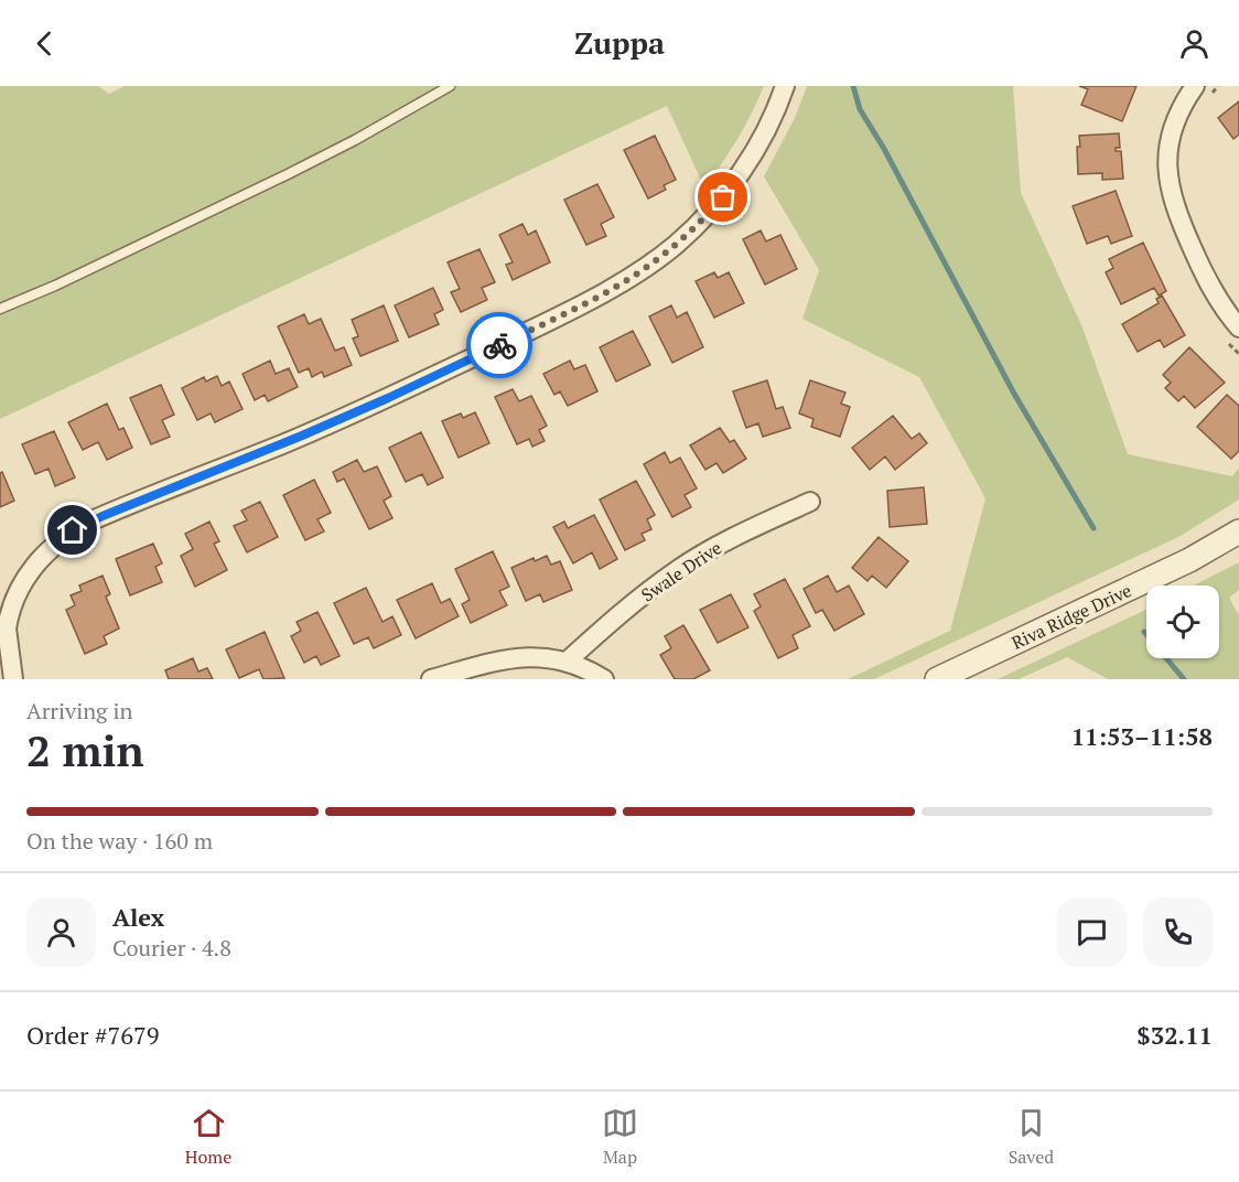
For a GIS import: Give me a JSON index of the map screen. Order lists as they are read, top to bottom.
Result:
{
  "streets": {
    "street": ["Swale Drive", "Riva Ridge Drive"]
  },
  "page": {
    "header": "Zuppa",
    "heading": ["2 min", "Arriving in", "11:53–11:58"],
    "panel": [
      "Alex",
      "Courier · 4.8",
      "Order #7679",
      "$32.11"
    ],
    "bar": "On the way · 160 m",
    "tabs": ["Home", "Map", "Saved"]
  }
}
